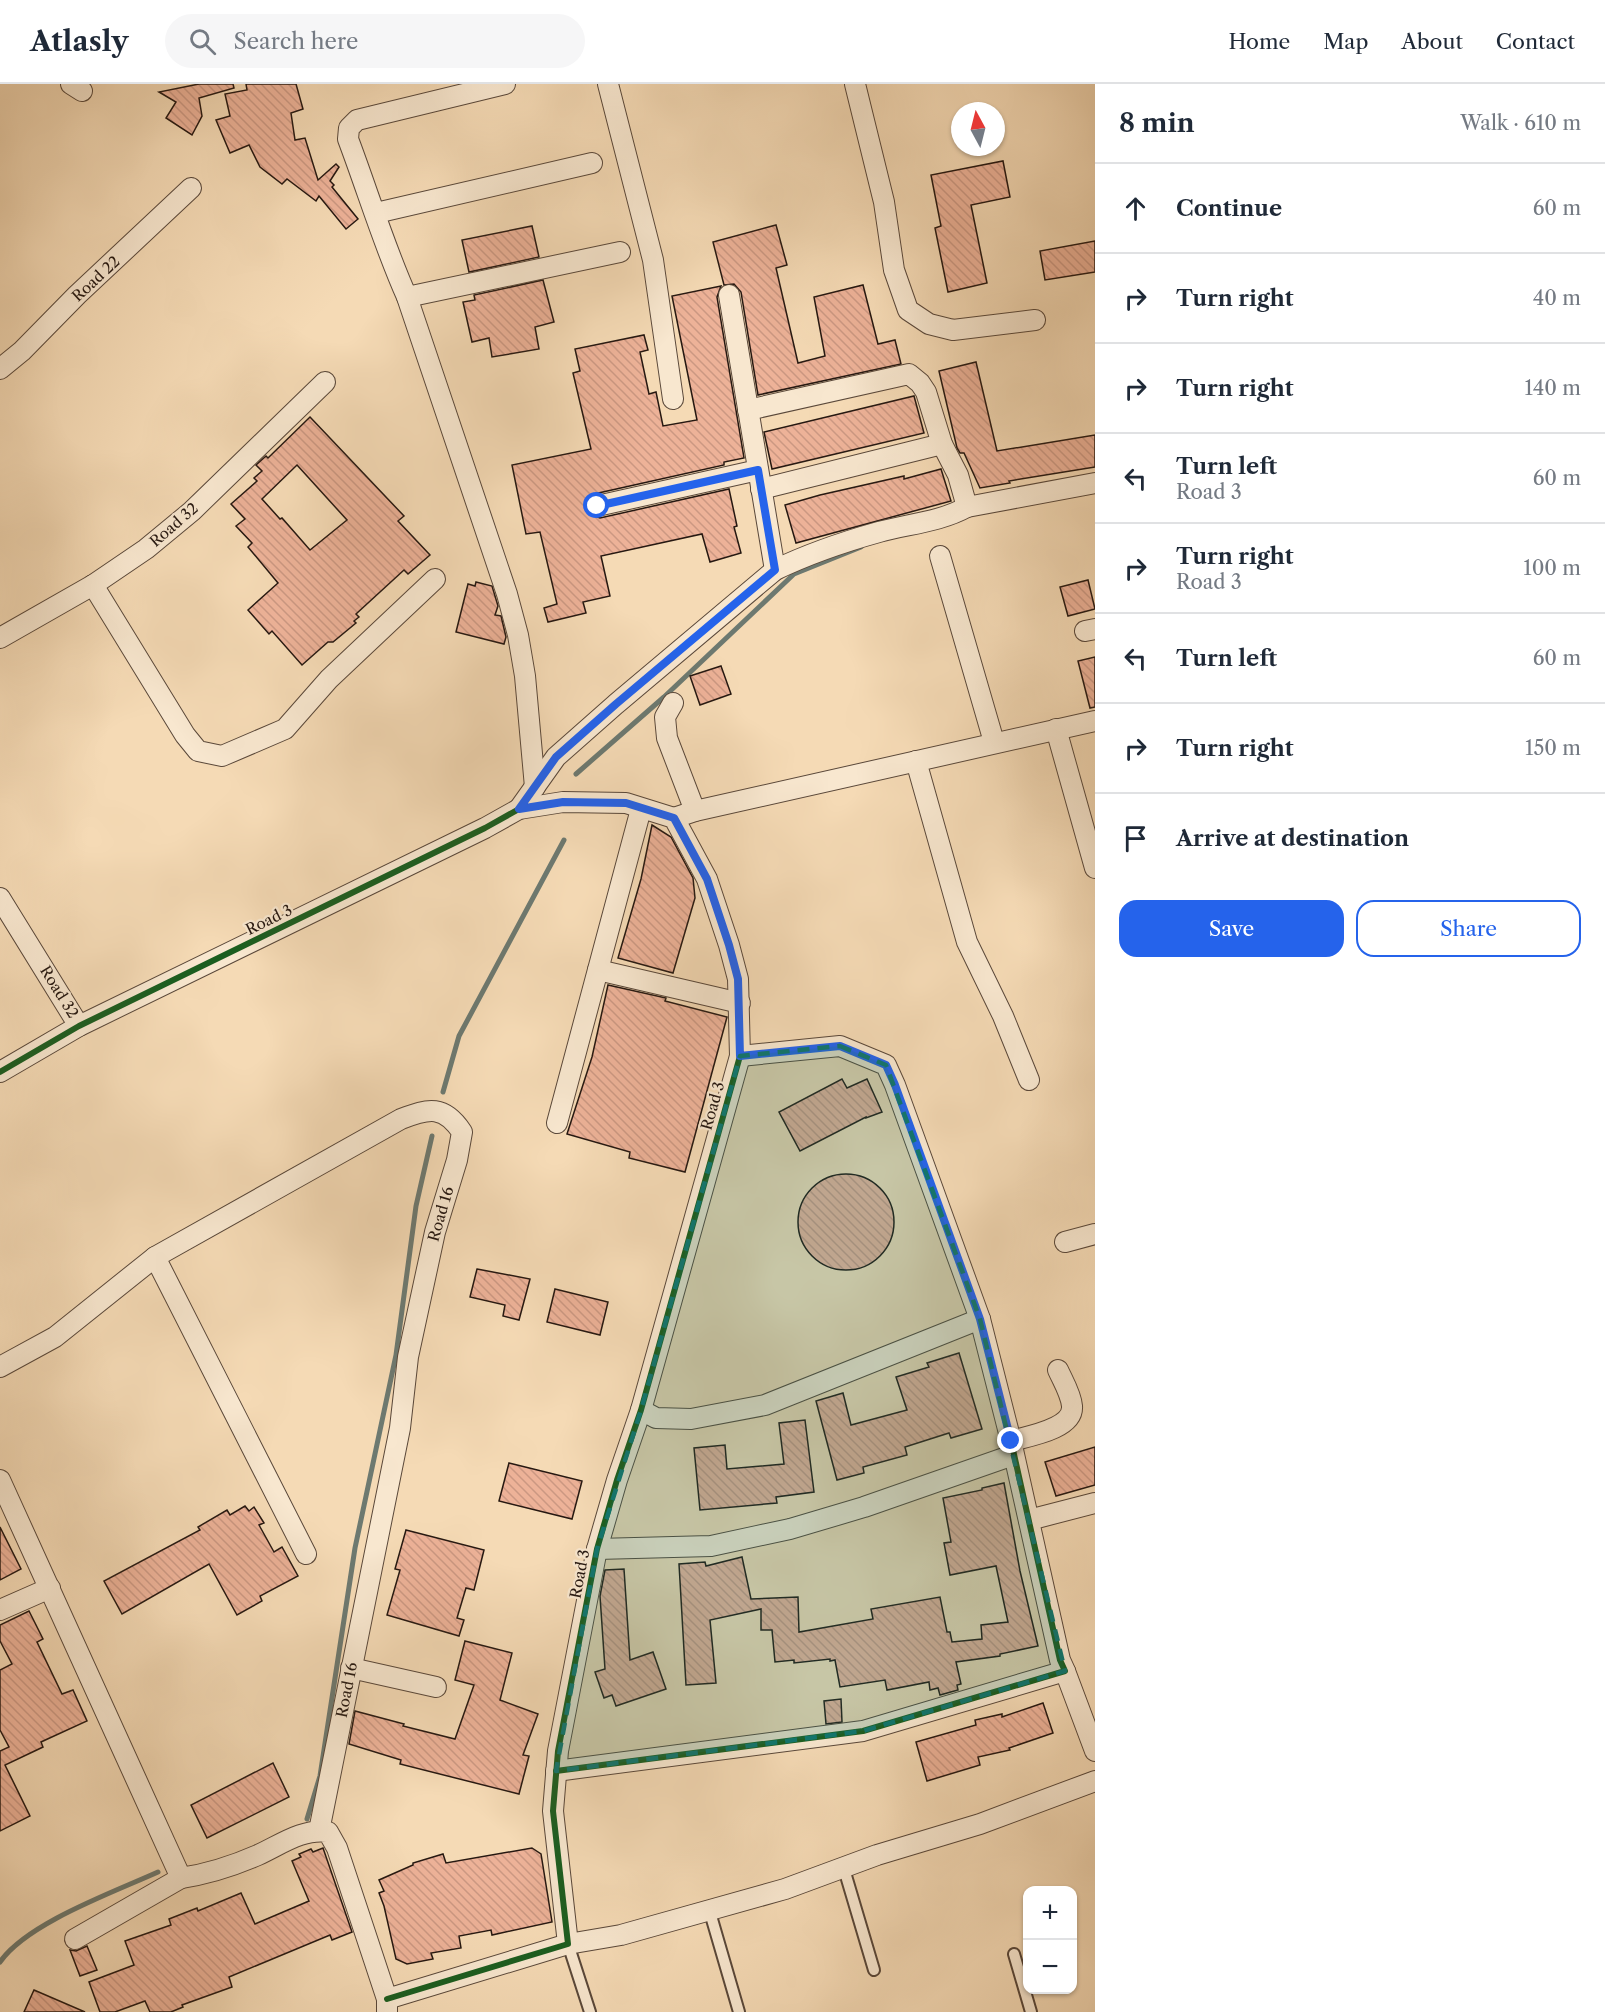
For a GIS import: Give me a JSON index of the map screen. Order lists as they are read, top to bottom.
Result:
{
  "streets": {
    "street": [
      "Road 22",
      "Road 32",
      "Road 3",
      "Road 16"
    ]
  },
  "crossings": [
    ["Road 32", "Road 3"]
  ],
  "north": "top",
  "page": {
    "header": "Atlasly",
    "search": "Search here",
    "nav": [
      "Home",
      "Map",
      "About",
      "Contact"
    ],
    "heading": ["8 min", "Walk · 610 m"],
    "list": [
      ["Continue", "60 m"],
      ["Turn right", "40 m"],
      ["Turn right", "140 m"],
      ["Turn left", "Road 3", "60 m"],
      ["Turn right", "Road 3", "100 m"],
      ["Turn left", "60 m"],
      ["Turn right", "150 m"],
      "Arrive at destination"
    ],
    "buttons": ["Save", "Share"],
    "map_buttons": ["+", "−"]
  }
}
